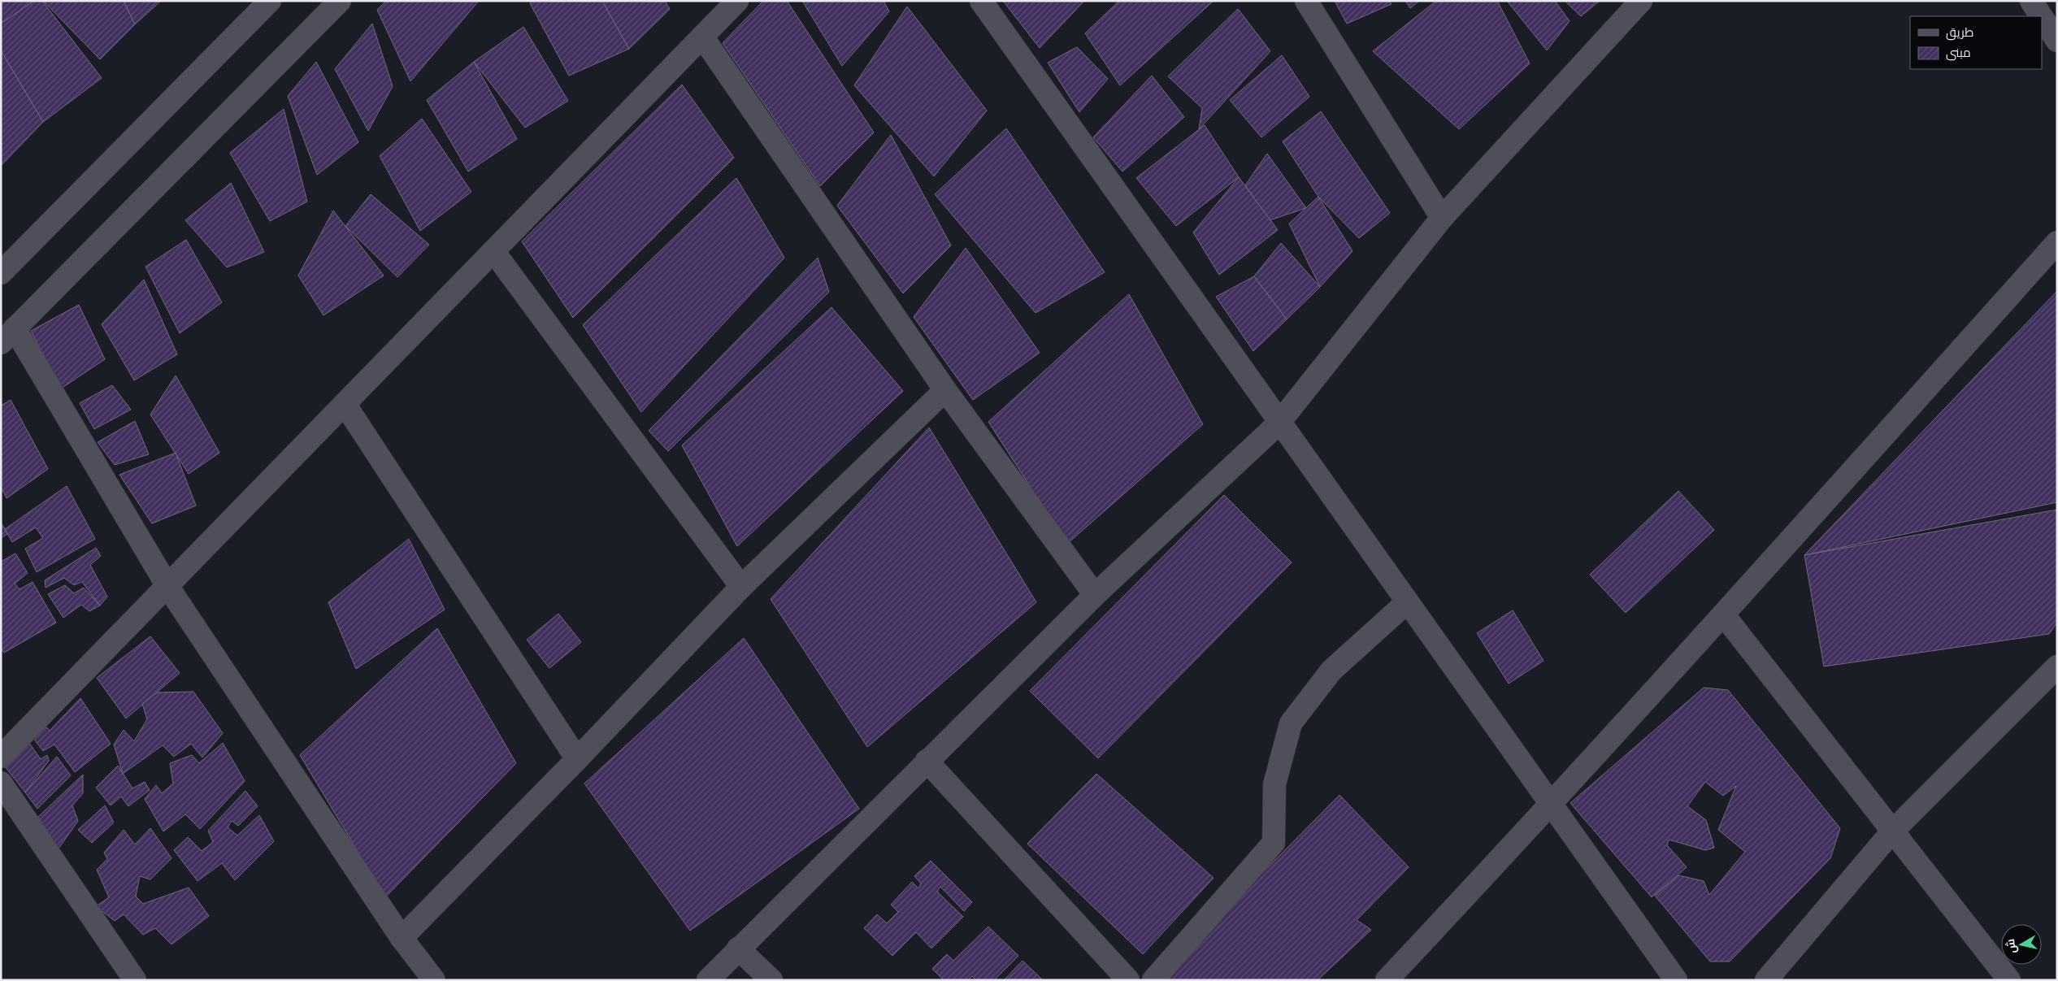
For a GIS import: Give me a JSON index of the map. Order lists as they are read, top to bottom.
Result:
{
  "legend": ["طريق", "مبنى"],
  "north": "left"
}
